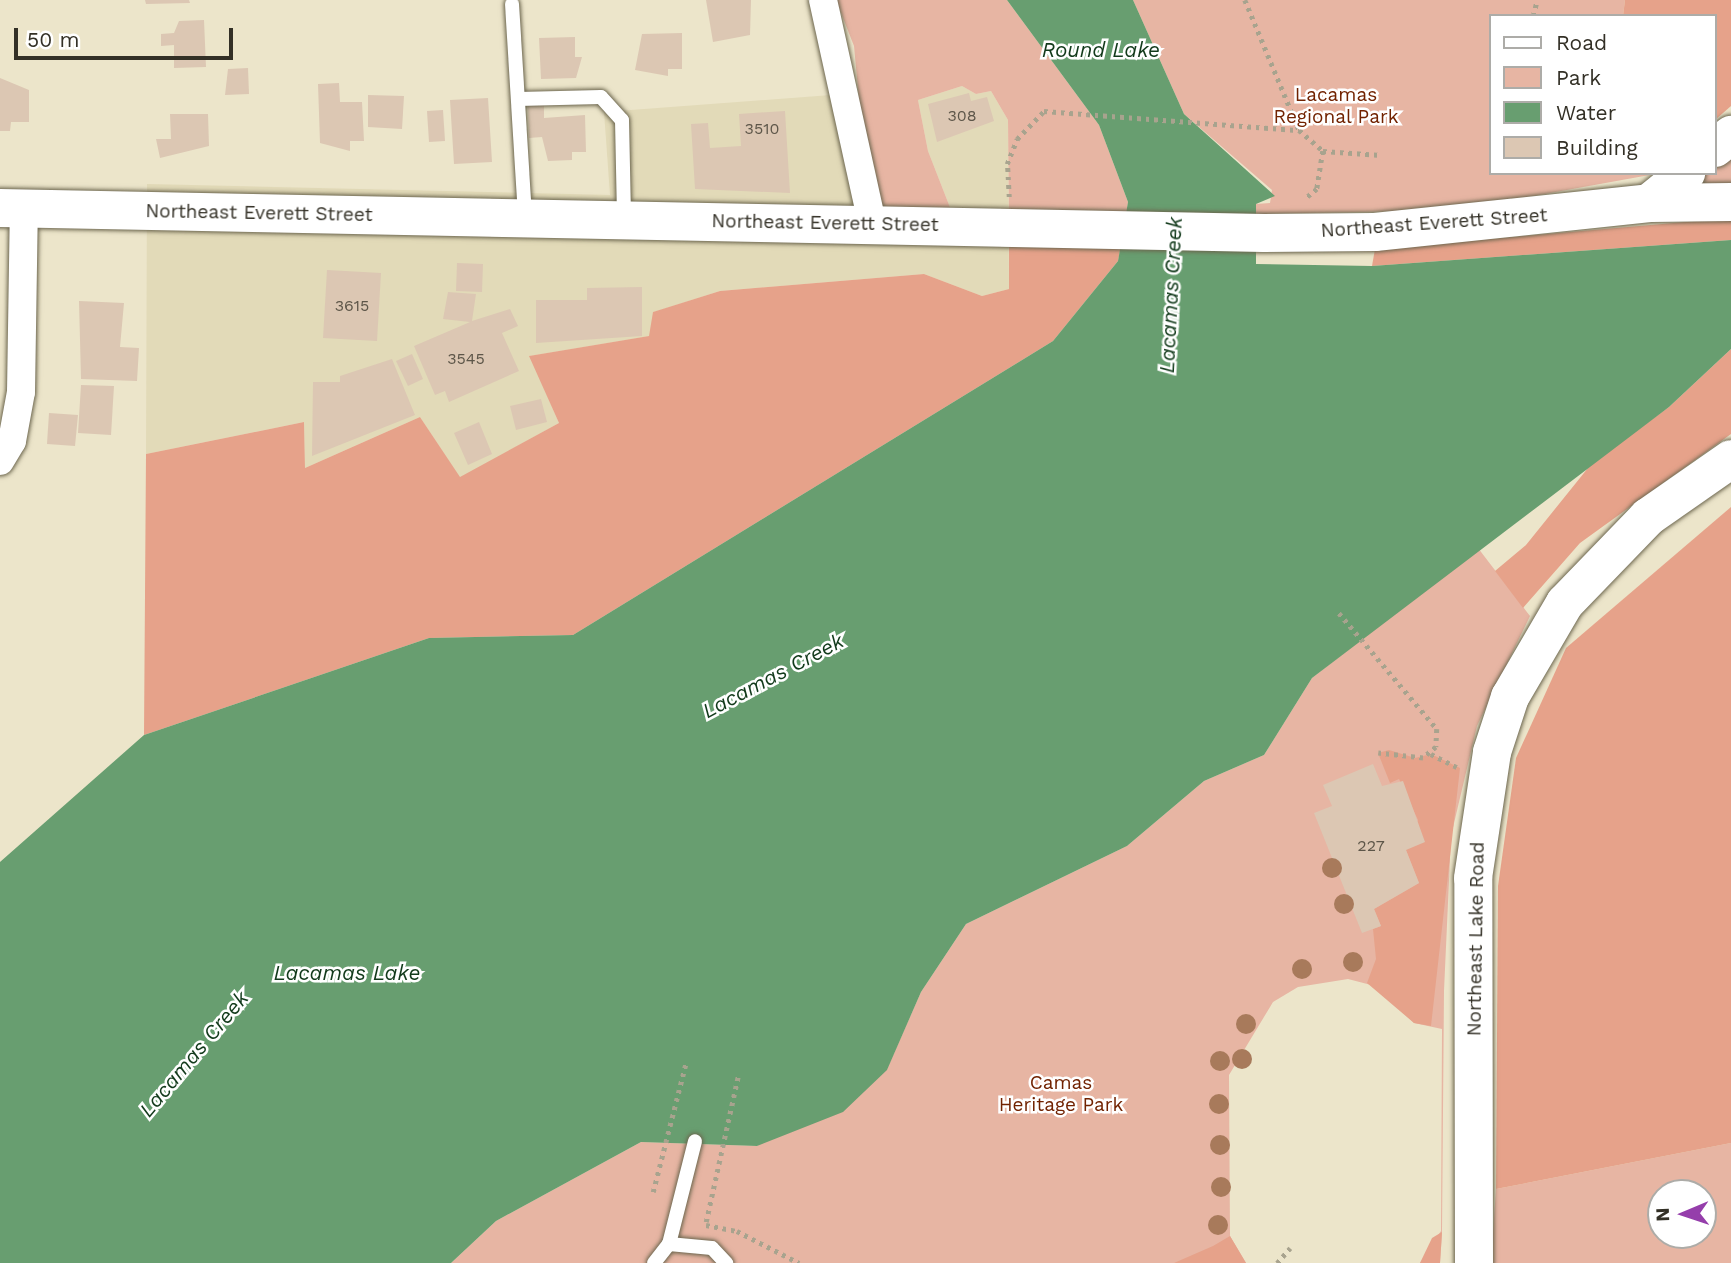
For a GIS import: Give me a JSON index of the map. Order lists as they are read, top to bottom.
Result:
{
  "streets": {
    "main road": ["Northeast Everett Street", "Northeast Lake Road"]
  },
  "water": ["Round Lake", "Lacamas Creek", "Lacamas Lake"],
  "parks": ["Lacamas Regional Park", "Camas Heritage Park"],
  "house_numbers": [
    "308",
    "3510",
    "3615",
    "3545",
    "227"
  ],
  "legend": [
    "Road",
    "Park",
    "Water",
    "Building"
  ],
  "scale_bar": "50 m",
  "north": "left"
}
